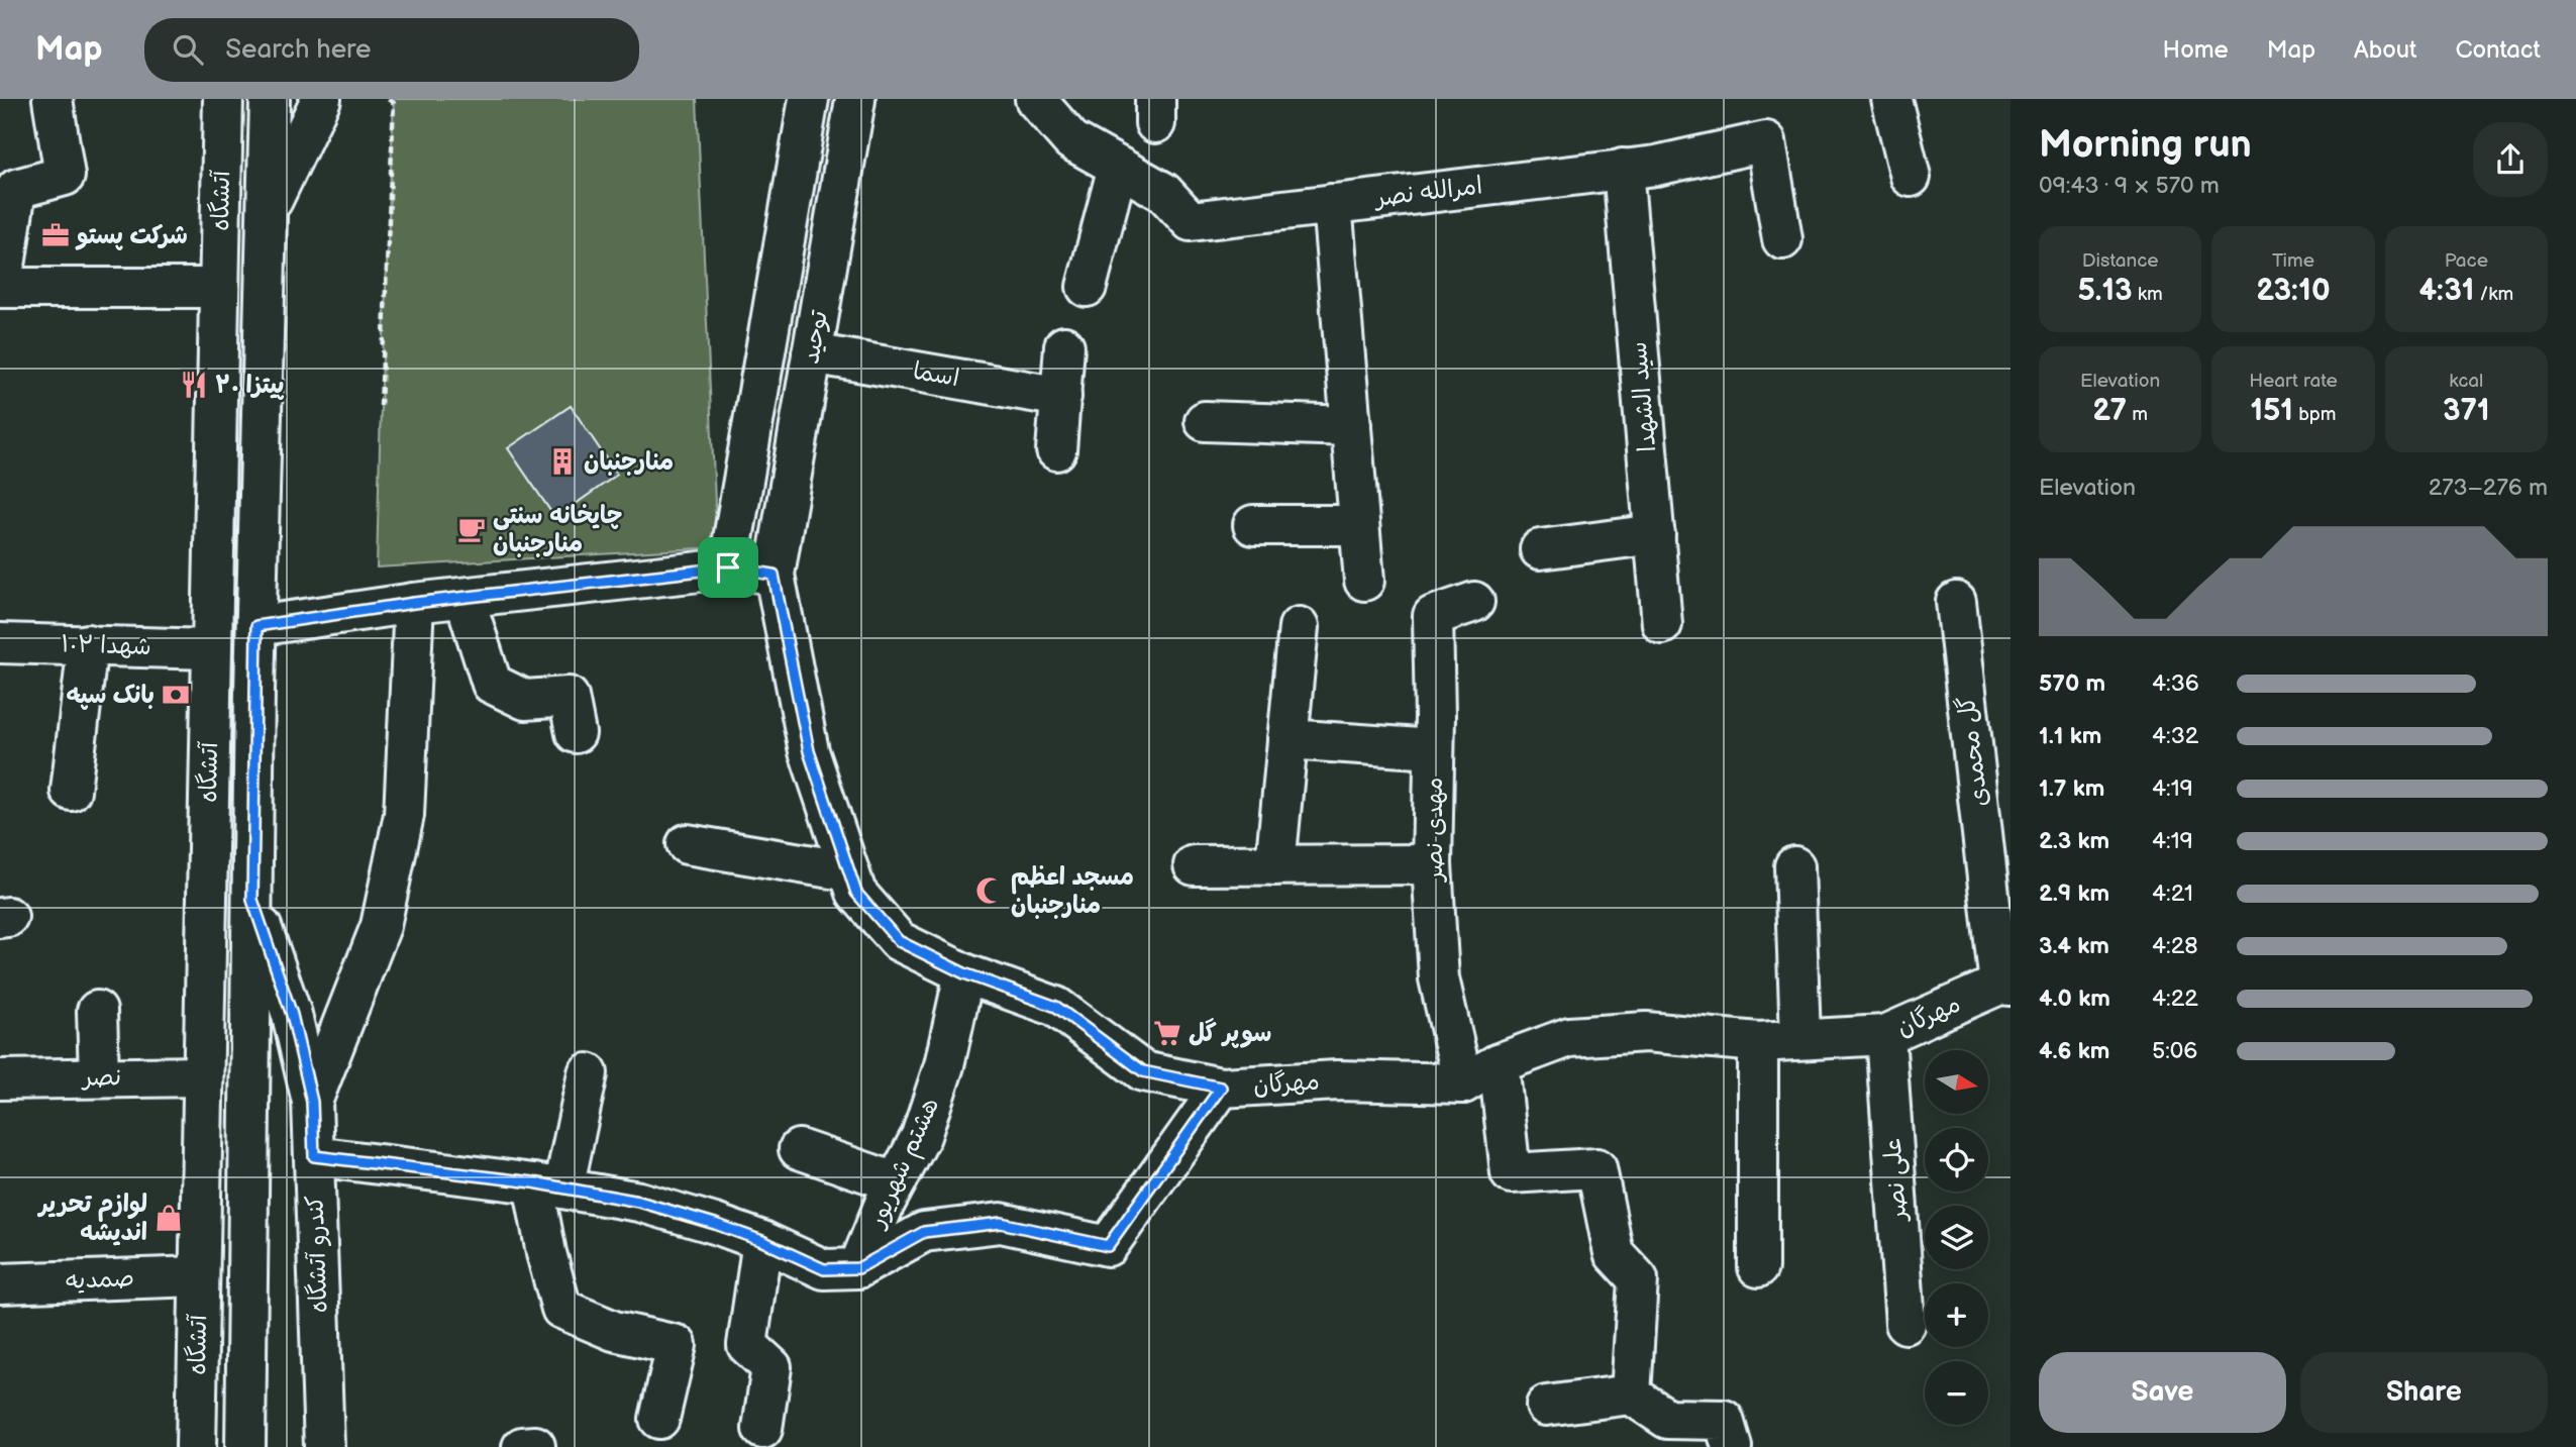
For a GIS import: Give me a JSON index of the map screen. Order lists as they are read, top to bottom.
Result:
{
  "streets": {
    "street": [
      "امرالله نصر",
      "آتشگاه",
      "توحید",
      "اسما",
      "سید الشهدا",
      "شهدا ۱۰۲",
      "گل محمدی",
      "مهدی نصر",
      "مهرگان",
      "نصر",
      "هشتم شهریور",
      "علی نصر",
      "کندرو آتشگاه",
      "صمدیه"
    ]
  },
  "crossings": [
    ["امرالله نصر", "سید الشهدا"],
    ["آتشگاه", "شهدا ۱۰۲"],
    ["آتشگاه", "نصر"],
    ["آتشگاه", "کندرو آتشگاه"],
    ["آتشگاه", "صمدیه"],
    ["توحید", "اسما"],
    ["توحید", "مهرگان"],
    ["گل محمدی", "مهرگان"],
    ["مهدی نصر", "مهرگان"],
    ["مهرگان", "هشتم شهریور"],
    ["مهرگان", "علی نصر"],
    ["هشتم شهریور", "کندرو آتشگاه"]
  ],
  "places": {
    "office": ["شرکت پستو"],
    "restaurant": ["پیتزا ۲۰"],
    "building": ["منارجنبان"],
    "cafe": ["چایخانه سنتی منارجنبان"],
    "bank": ["بانک سپه"],
    "mosque": ["مسجد اعظم منارجنبان"],
    "supermarket": ["سوپر گل"],
    "shop": ["لوازم تحریر اندیشه"]
  },
  "north": "right",
  "page": {
    "header": "Map",
    "search": "Search here",
    "nav": [
      "Home",
      "Map",
      "About",
      "Contact"
    ],
    "heading": ["Morning run", "09:43 · 9 × 570 m"],
    "stats": [
      ["Distance", "5.13 km"],
      ["Time", "23:10"],
      ["Pace", "4:31 /km"],
      ["Elevation", "27 m"],
      ["Heart rate", "151 bpm"],
      ["kcal", "371"]
    ],
    "chart": ["Elevation", "273–276 m"],
    "list": [
      {
        "name": "570 m",
        "note": "4:36"
      },
      {
        "name": "1.1 km",
        "note": "4:32"
      },
      {
        "name": "1.7 km",
        "note": "4:19"
      },
      {
        "name": "2.3 km",
        "note": "4:19"
      },
      {
        "name": "2.9 km",
        "note": "4:21"
      },
      {
        "name": "3.4 km",
        "note": "4:28"
      },
      {
        "name": "4.0 km",
        "note": "4:22"
      },
      {
        "name": "4.6 km",
        "note": "5:06"
      }
    ],
    "map_buttons": ["+", "−"],
    "buttons": ["Save", "Share"]
  }
}
